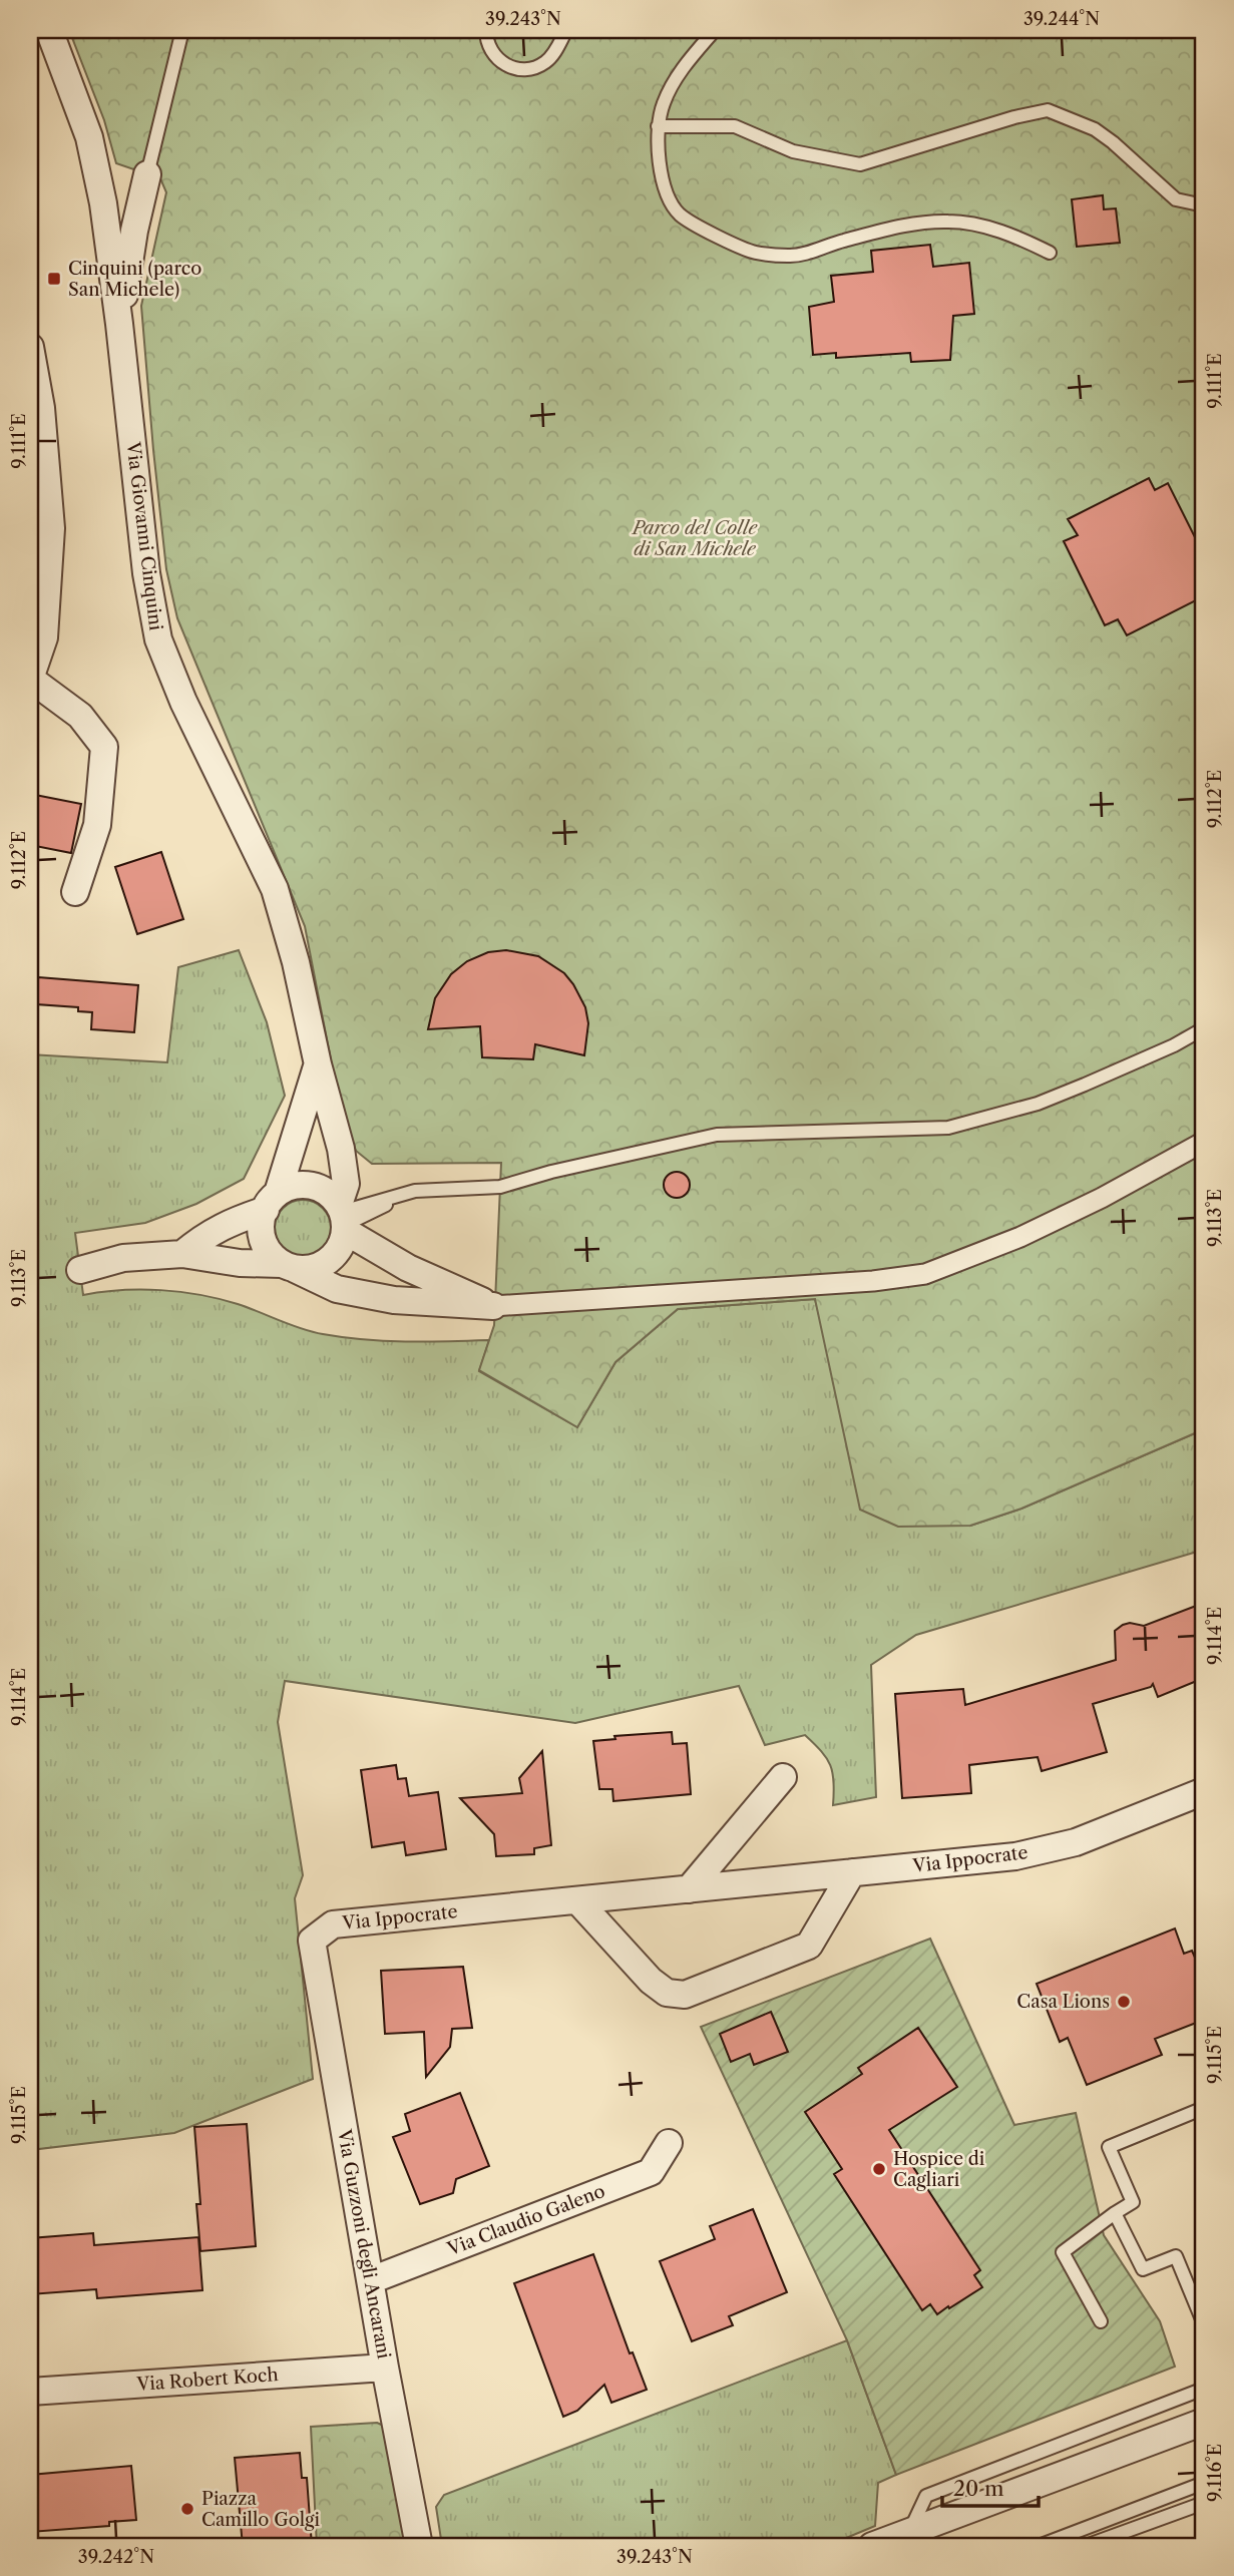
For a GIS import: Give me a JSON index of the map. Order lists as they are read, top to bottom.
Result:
{
  "streets": {
    "street": [
      "Via Giovanni Cinquini",
      "Via Ippocrate",
      "Via Claudio Galeno",
      "Via Guzzoni degli Ancarani",
      "Via Robert Koch"
    ]
  },
  "crossings": [
    ["Via Ippocrate", "Via Guzzoni degli Ancarani"],
    ["Via Claudio Galeno", "Via Guzzoni degli Ancarani"],
    ["Via Guzzoni degli Ancarani", "Via Robert Koch"]
  ],
  "parks": ["Parco del Colle di San Michele"],
  "places": {
    "transit": ["Cinquini (parco San Michele)"],
    "other": ["Casa Lions", "Hospice di Cagliari", "Piazza Camillo Golgi"]
  },
  "scale_bar": "20 m",
  "coordinates": [
    "39.243°N",
    "39.244°N",
    "9.111°E",
    "9.112°E",
    "9.113°E",
    "9.114°E",
    "9.115°E",
    "9.116°E",
    "39.242°N"
  ]
}
